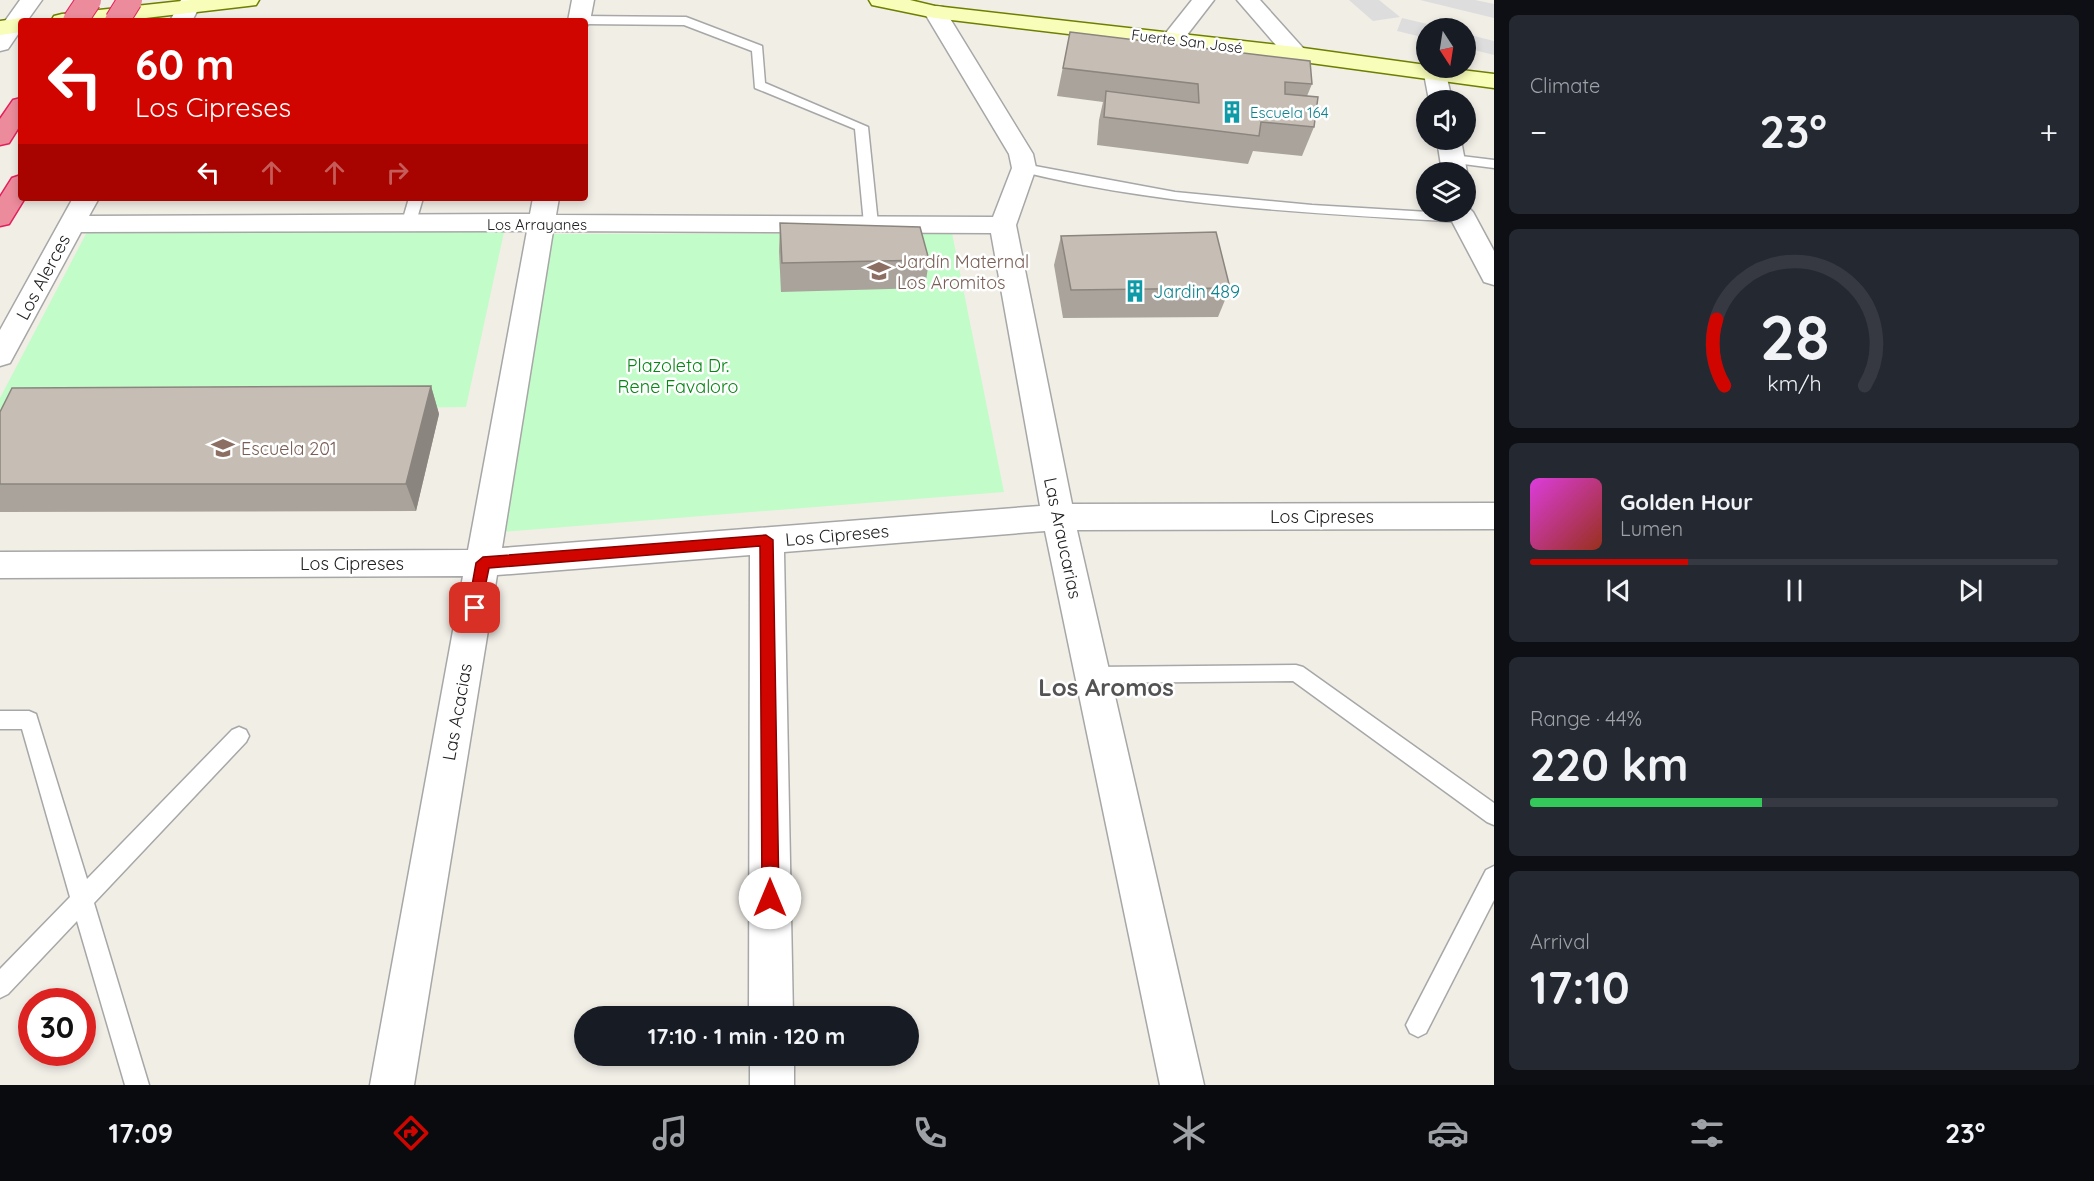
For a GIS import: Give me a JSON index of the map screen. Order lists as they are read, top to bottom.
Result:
{
  "streets": {
    "street": [
      "Fuerte San José",
      "Los Arrayanes",
      "Los Alerces",
      "Los Cipreses",
      "Las Araucarias",
      "Las Acacias"
    ]
  },
  "crossings": [
    ["Los Arrayanes", "Los Alerces"],
    ["Los Arrayanes", "Las Araucarias"],
    ["Los Arrayanes", "Las Acacias"],
    ["Los Cipreses", "Las Araucarias"],
    ["Los Cipreses", "Las Acacias"]
  ],
  "districts": ["Los Aromos"],
  "parks": ["Plazoleta Dr. Rene Favaloro"],
  "places": {
    "building": ["Escuela 164", "Jardin 489"],
    "school or university": ["Jardín Maternal Los Aromitos", "Escuela 201"]
  },
  "north": "bottom",
  "page": {
    "tile": [
      "Climate",
      ["Range · 44%", "220 km"],
      ["Arrival", "17:10"]
    ],
    "turn": ["60 m", "Los Cipreses"],
    "heat": ["−", "23°", "+"],
    "song": ["Golden Hour", "Lumen"],
    "limit": "30",
    "trip": "17:10 · 1 min · 120 m",
    "tabs": ["17:09", "23°"],
    "gauge": ["28", "km/h"]
  }
}
